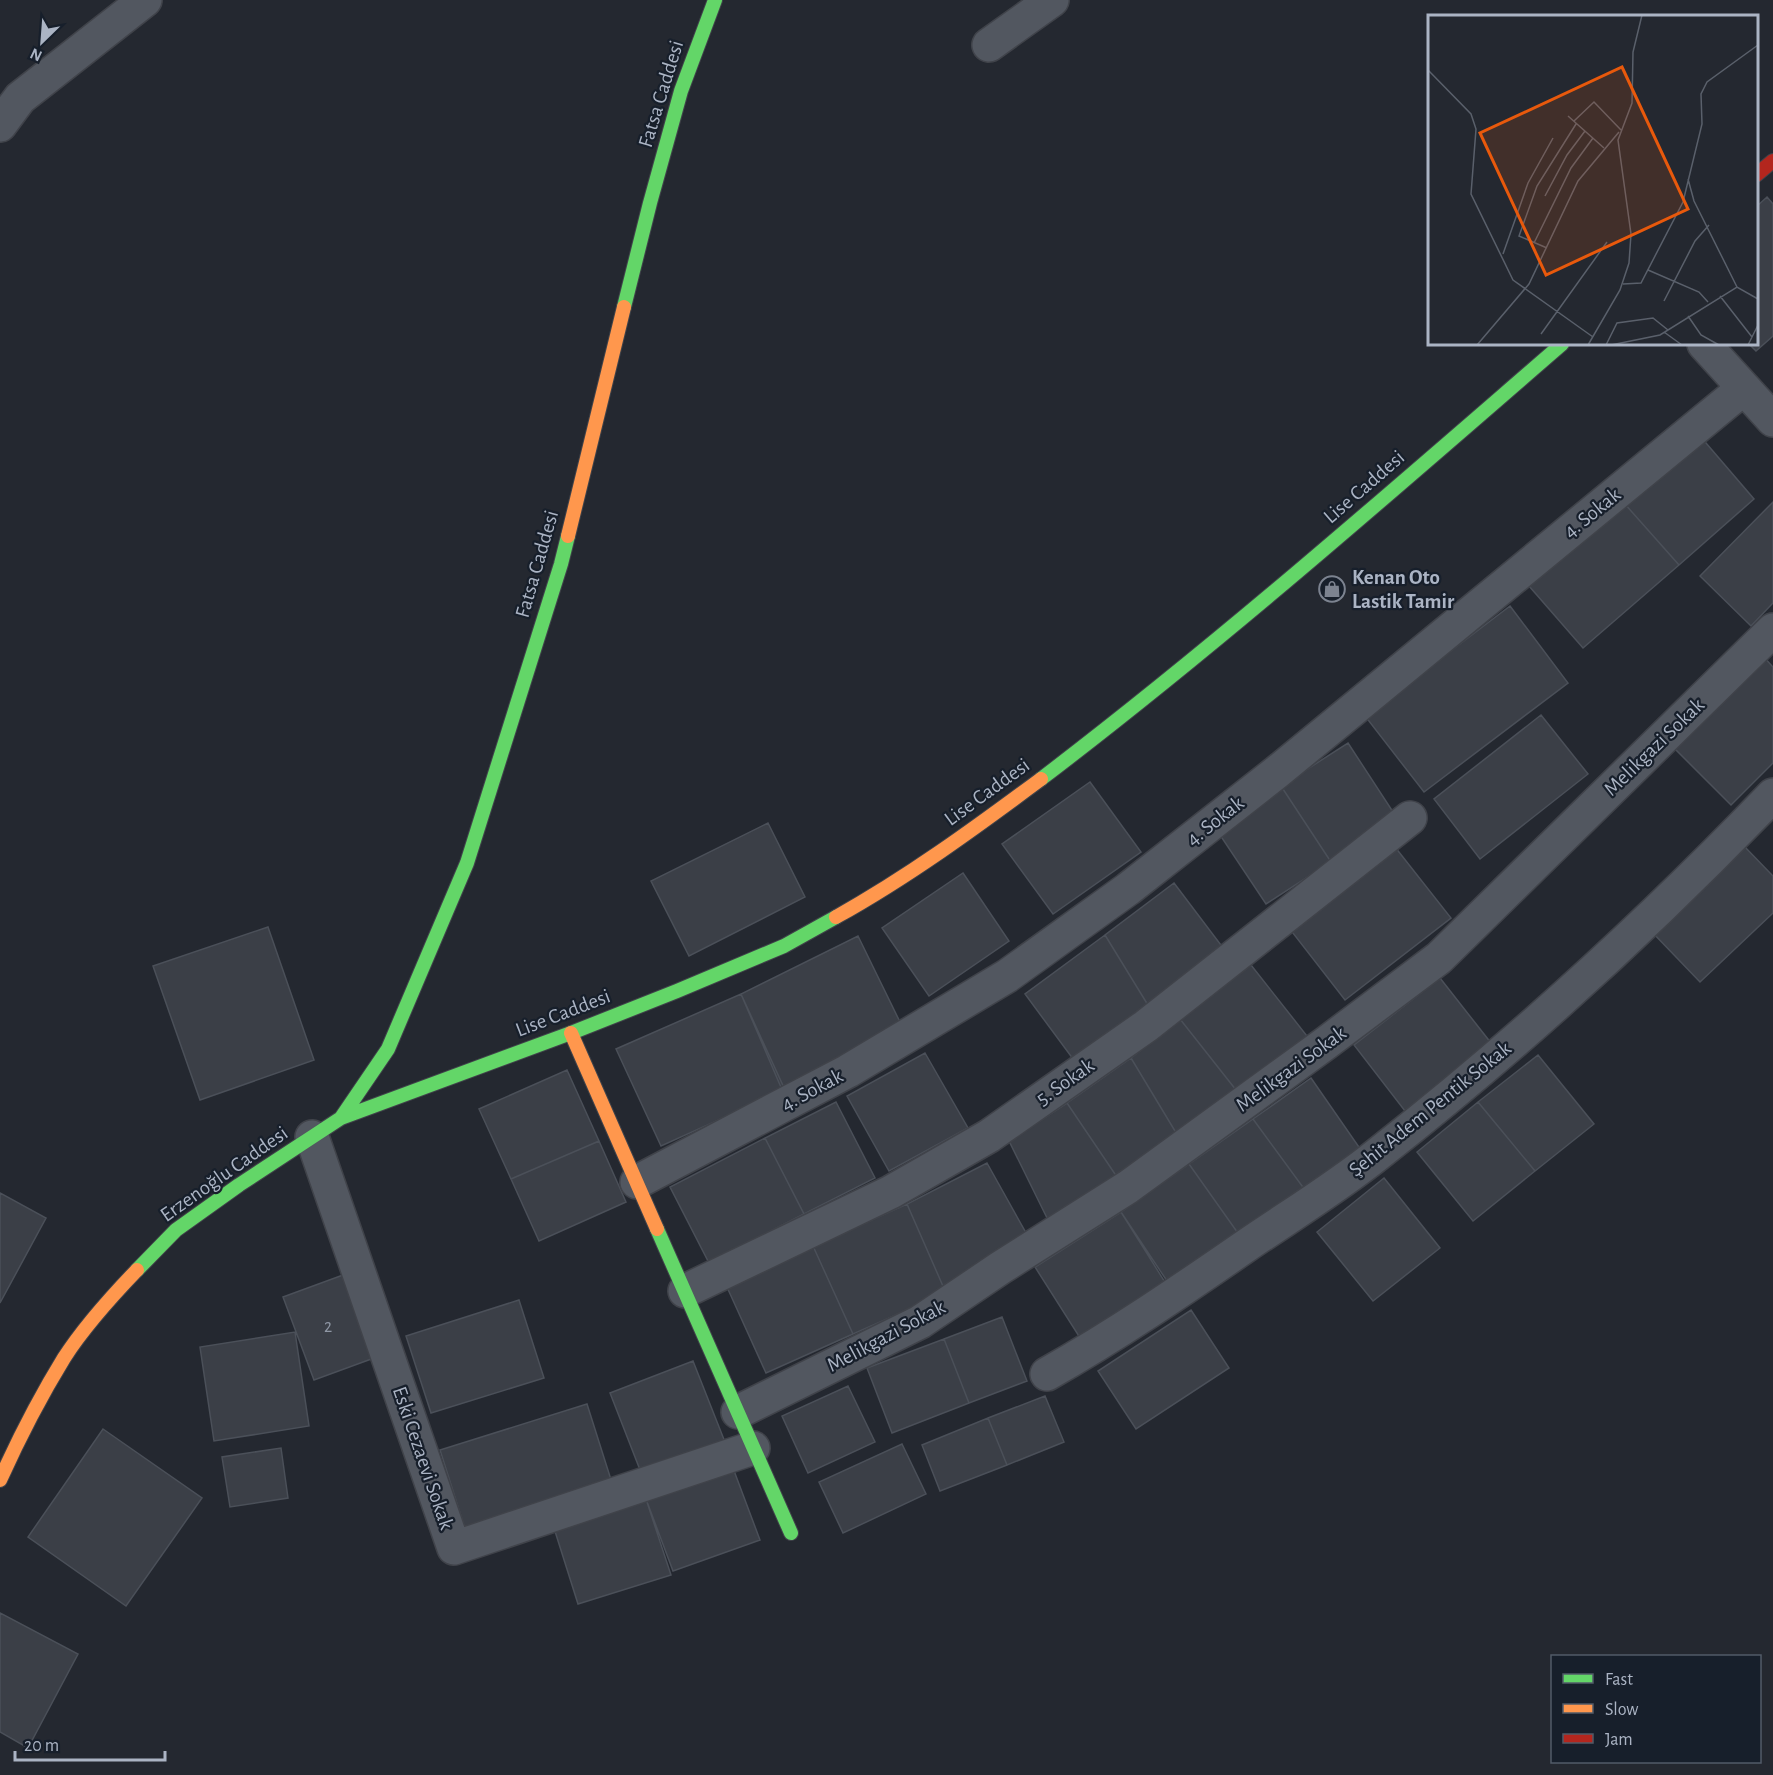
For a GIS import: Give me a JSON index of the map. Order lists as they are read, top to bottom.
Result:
{
  "streets": {
    "street": [
      "Fatsa Caddesi",
      "Lise Caddesi",
      "4. Sokak",
      "Melikgazi Sokak",
      "5. Sokak",
      "Şehit Adem Pentik Sokak",
      "Erzenoğlu Caddesi",
      "Eski Cezaevi Sokak"
    ]
  },
  "crossings": [
    ["Fatsa Caddesi", "Lise Caddesi"],
    ["Fatsa Caddesi", "Erzenoğlu Caddesi"],
    ["Lise Caddesi", "Erzenoğlu Caddesi"],
    ["Erzenoğlu Caddesi", "Eski Cezaevi Sokak"]
  ],
  "places": {
    "shop": ["Kenan Oto Lastik Tamir"]
  },
  "house_numbers": ["2"],
  "legend": ["Fast", "Slow", "Jam"],
  "scale_bar": "20 m",
  "north": "bottom left"
}
